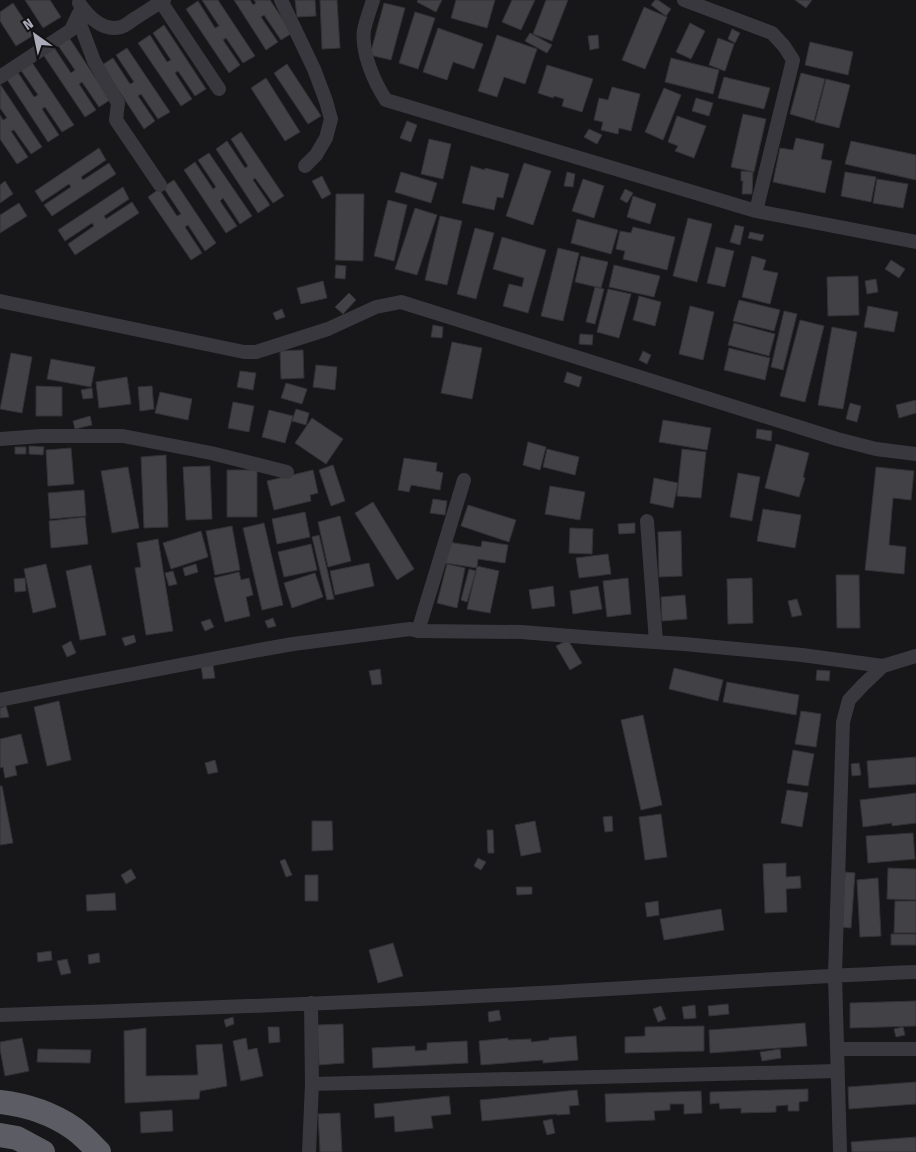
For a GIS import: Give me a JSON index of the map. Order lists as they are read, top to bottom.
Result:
{
  "north": "top left"
}
